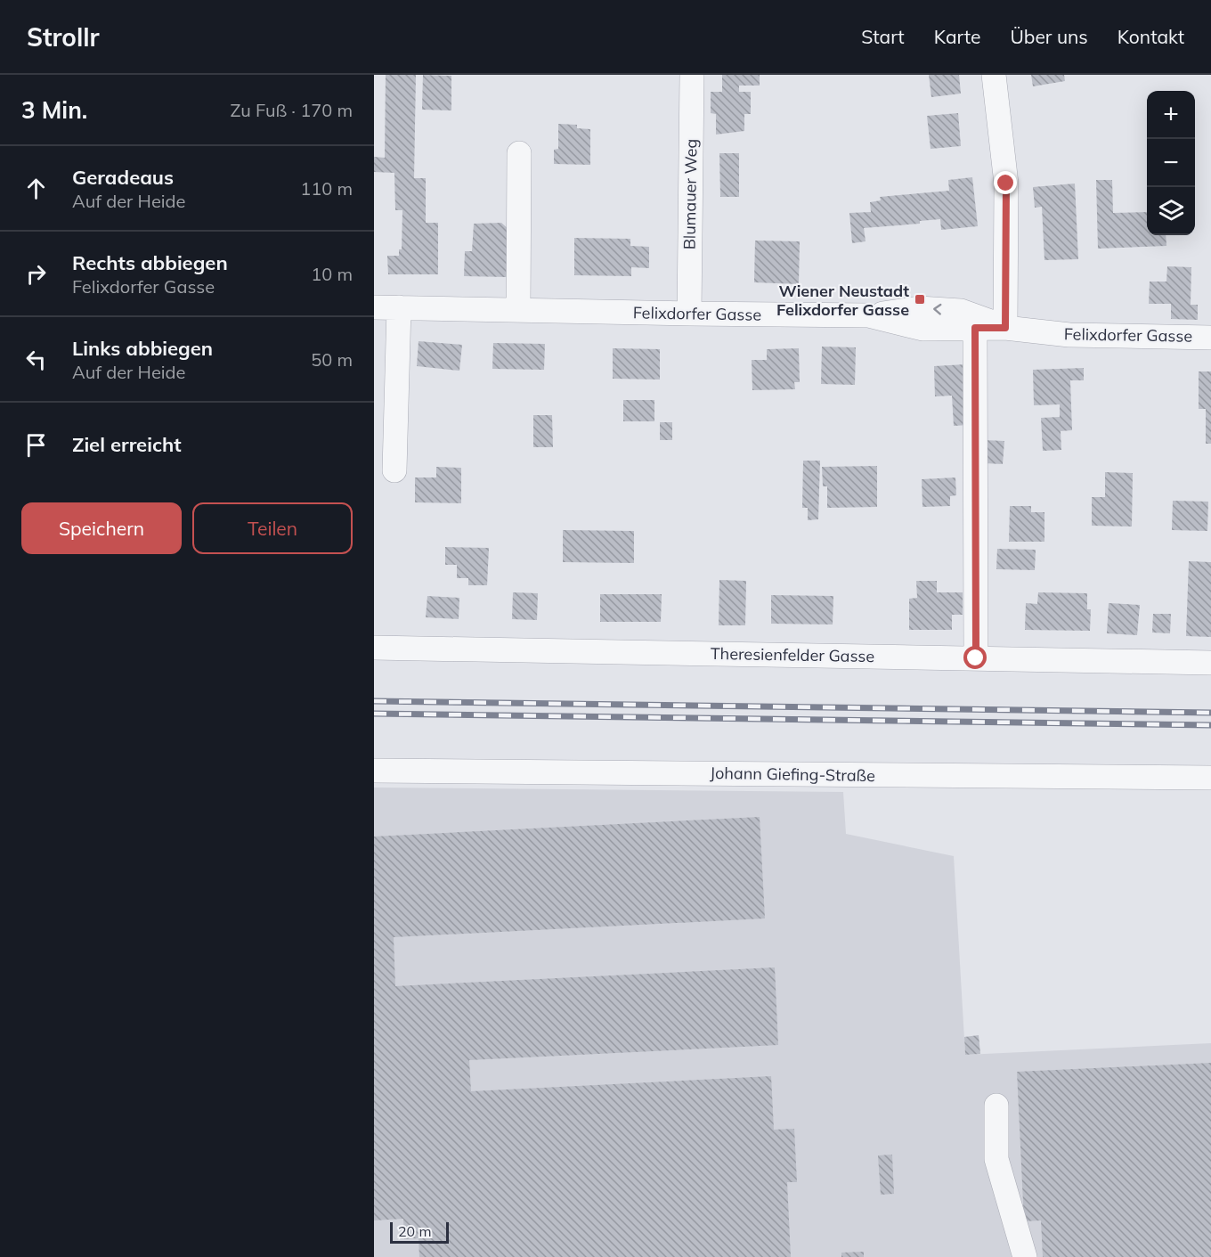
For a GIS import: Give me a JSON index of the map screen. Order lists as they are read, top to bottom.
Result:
{
  "streets": {
    "street": [
      "Blumauer Weg",
      "Felixdorfer Gasse",
      "Theresienfelder Gasse",
      "Johann Giefing-Straße"
    ]
  },
  "crossings": [
    ["Blumauer Weg", "Felixdorfer Gasse"]
  ],
  "places": {
    "transit": ["Wiener Neustadt Felixdorfer Gasse"]
  },
  "scale_bar": "20 m",
  "page": {
    "header": "Strollr",
    "nav": [
      "Start",
      "Karte",
      "Über uns",
      "Kontakt"
    ],
    "heading": ["3 Min.", "Zu Fuß · 170 m"],
    "map_buttons": ["+", "−"],
    "list": [
      ["Geradeaus", "Auf der Heide", "110 m"],
      ["Rechts abbiegen", "Felixdorfer Gasse", "10 m"],
      ["Links abbiegen", "Auf der Heide", "50 m"],
      "Ziel erreicht"
    ],
    "buttons": ["Speichern", "Teilen"],
    "scale": "20 m"
  }
}
